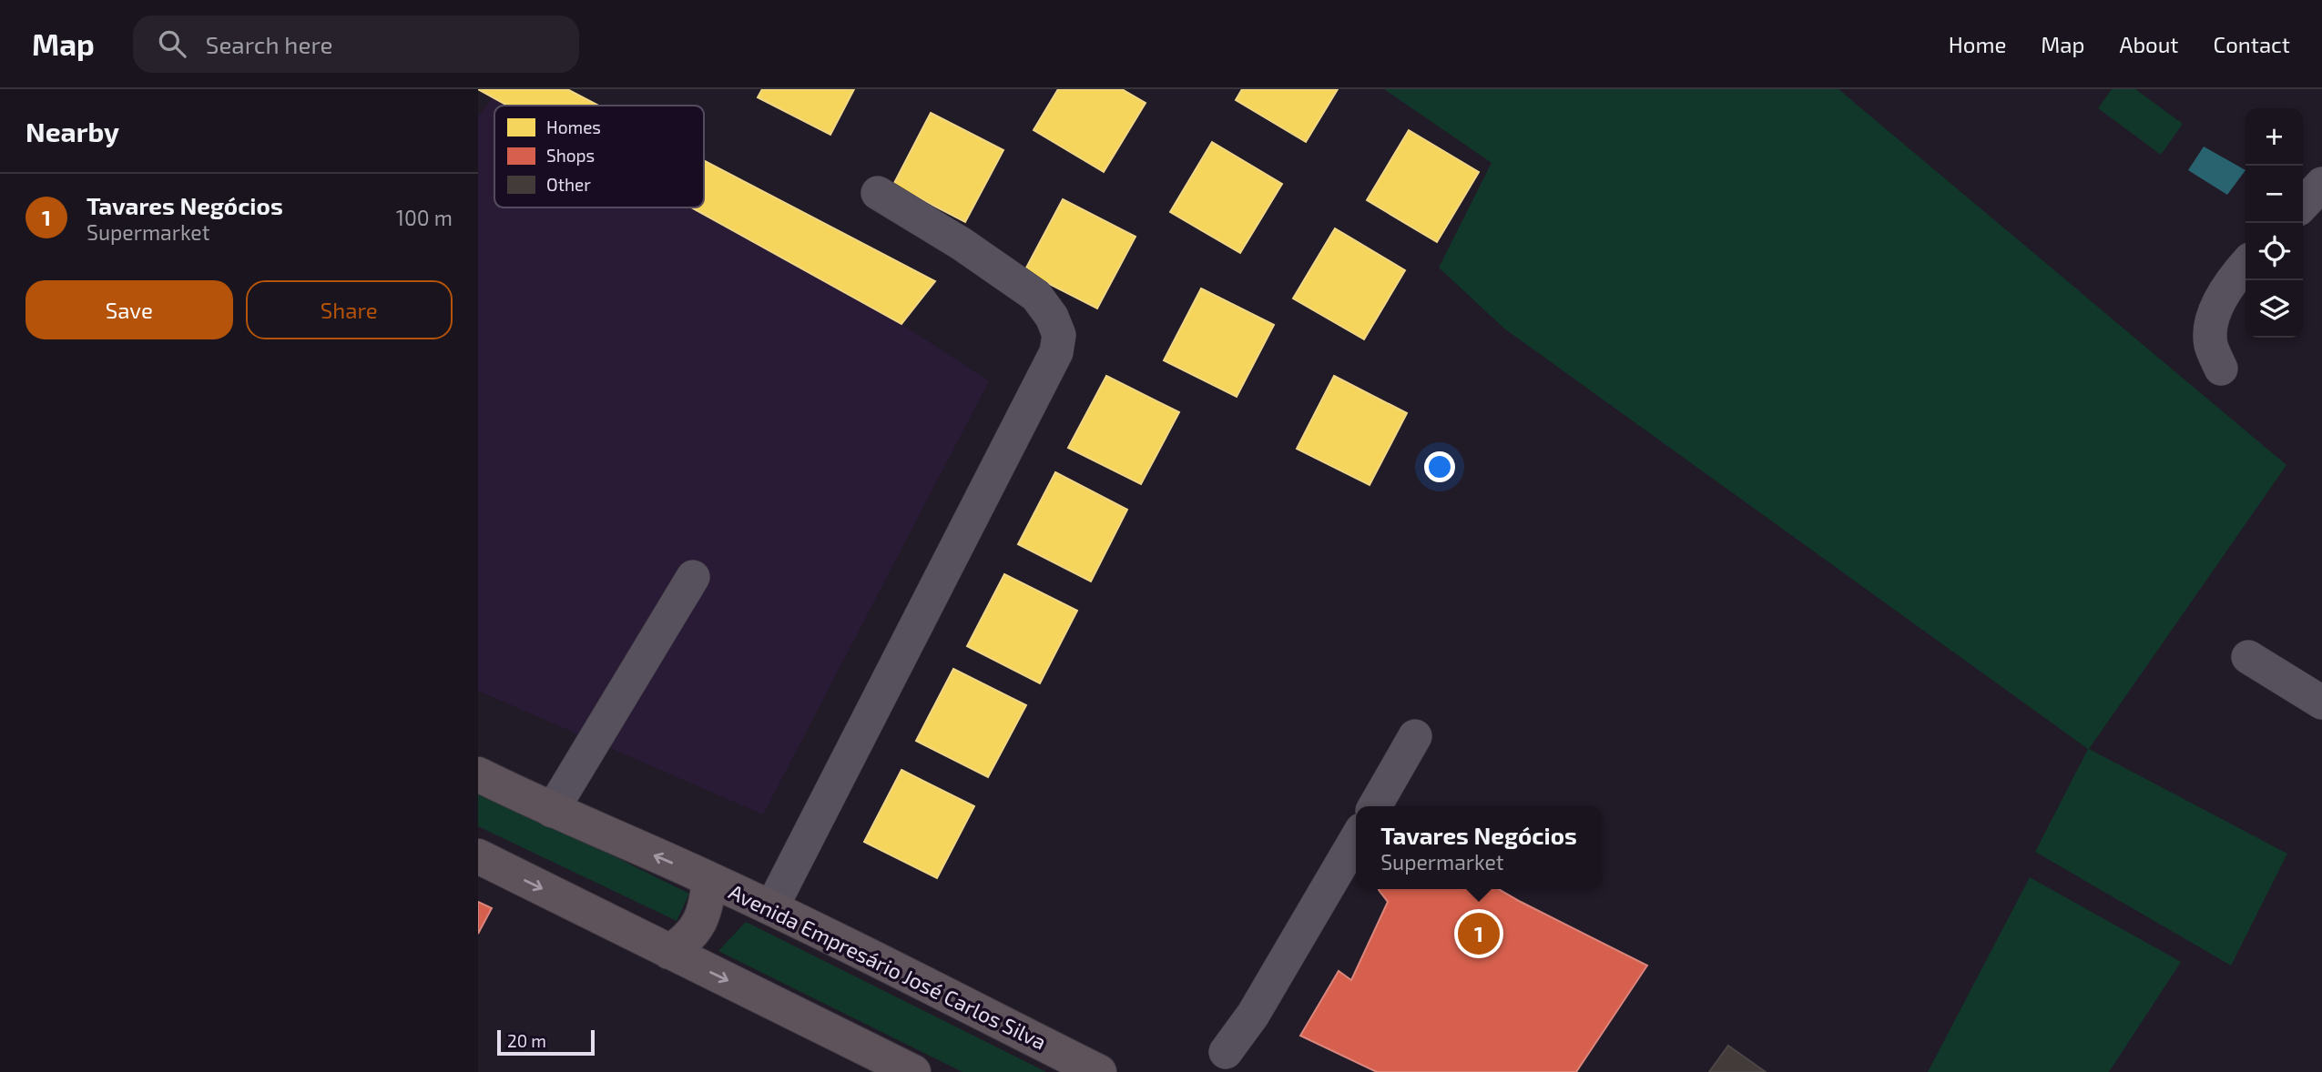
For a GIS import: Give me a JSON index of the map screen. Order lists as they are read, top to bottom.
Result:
{
  "streets": {
    "main road": ["Avenida Empresário José Carlos Silva"]
  },
  "legend": ["Homes", "Shops", "Other"],
  "scale_bar": "20 m",
  "page": {
    "header": "Map",
    "search": "Search here",
    "nav": [
      "Home",
      "Map",
      "About",
      "Contact"
    ],
    "heading": "Nearby",
    "map_buttons": ["+", "−"],
    "list": [
      {
        "mark": "1",
        "name": "Tavares Negócios",
        "note": "Supermarket",
        "value": "100 m"
      }
    ],
    "buttons": ["Save", "Share"],
    "popup": ["Tavares Negócios", "Supermarket"],
    "pins": "1",
    "scale": "20 m"
  }
}
